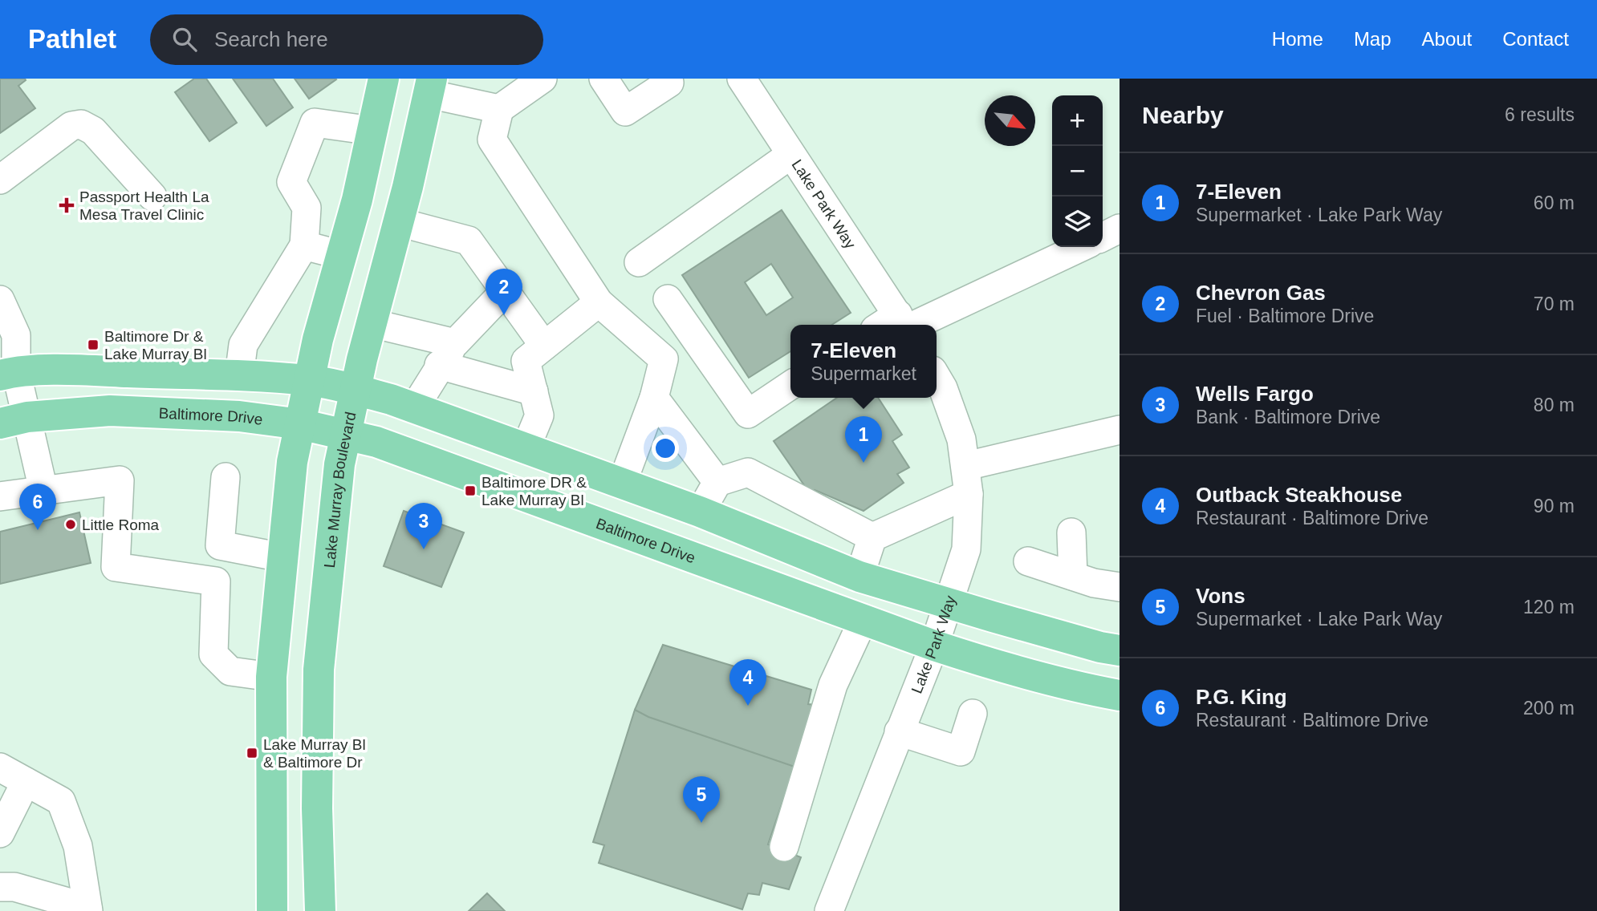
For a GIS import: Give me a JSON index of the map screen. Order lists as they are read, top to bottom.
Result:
{
  "streets": {
    "main road": ["Baltimore Drive", "Lake Murray Boulevard"],
    "street": ["Lake Park Way"]
  },
  "crossings": [
    ["Lake Park Way", "Baltimore Drive"],
    ["Baltimore Drive", "Lake Murray Boulevard"]
  ],
  "places": {
    "health": ["Passport Health La Mesa Travel Clinic"],
    "transit": ["Baltimore Dr & Lake Murray Bl", "Baltimore DR & Lake Murray Bl", "Lake Murray Bl & Baltimore Dr"],
    "other": ["Little Roma"]
  },
  "north": "bottom right",
  "page": {
    "header": "Pathlet",
    "search": "Search here",
    "nav": [
      "Home",
      "Map",
      "About",
      "Contact"
    ],
    "heading": ["Nearby", "6 results"],
    "map_buttons": ["+", "−"],
    "list": [
      {
        "mark": "1",
        "name": "7-Eleven",
        "note": "Supermarket · Lake Park Way",
        "value": "60 m"
      },
      {
        "mark": "2",
        "name": "Chevron Gas",
        "note": "Fuel · Baltimore Drive",
        "value": "70 m"
      },
      {
        "mark": "3",
        "name": "Wells Fargo",
        "note": "Bank · Baltimore Drive",
        "value": "80 m"
      },
      {
        "mark": "4",
        "name": "Outback Steakhouse",
        "note": "Restaurant · Baltimore Drive",
        "value": "90 m"
      },
      {
        "mark": "5",
        "name": "Vons",
        "note": "Supermarket · Lake Park Way",
        "value": "120 m"
      },
      {
        "mark": "6",
        "name": "P.G. King",
        "note": "Restaurant · Baltimore Drive",
        "value": "200 m"
      }
    ],
    "pins": [
      "2",
      "1",
      "6",
      "3",
      "4",
      "5"
    ],
    "popup": ["7-Eleven", "Supermarket"]
  }
}
